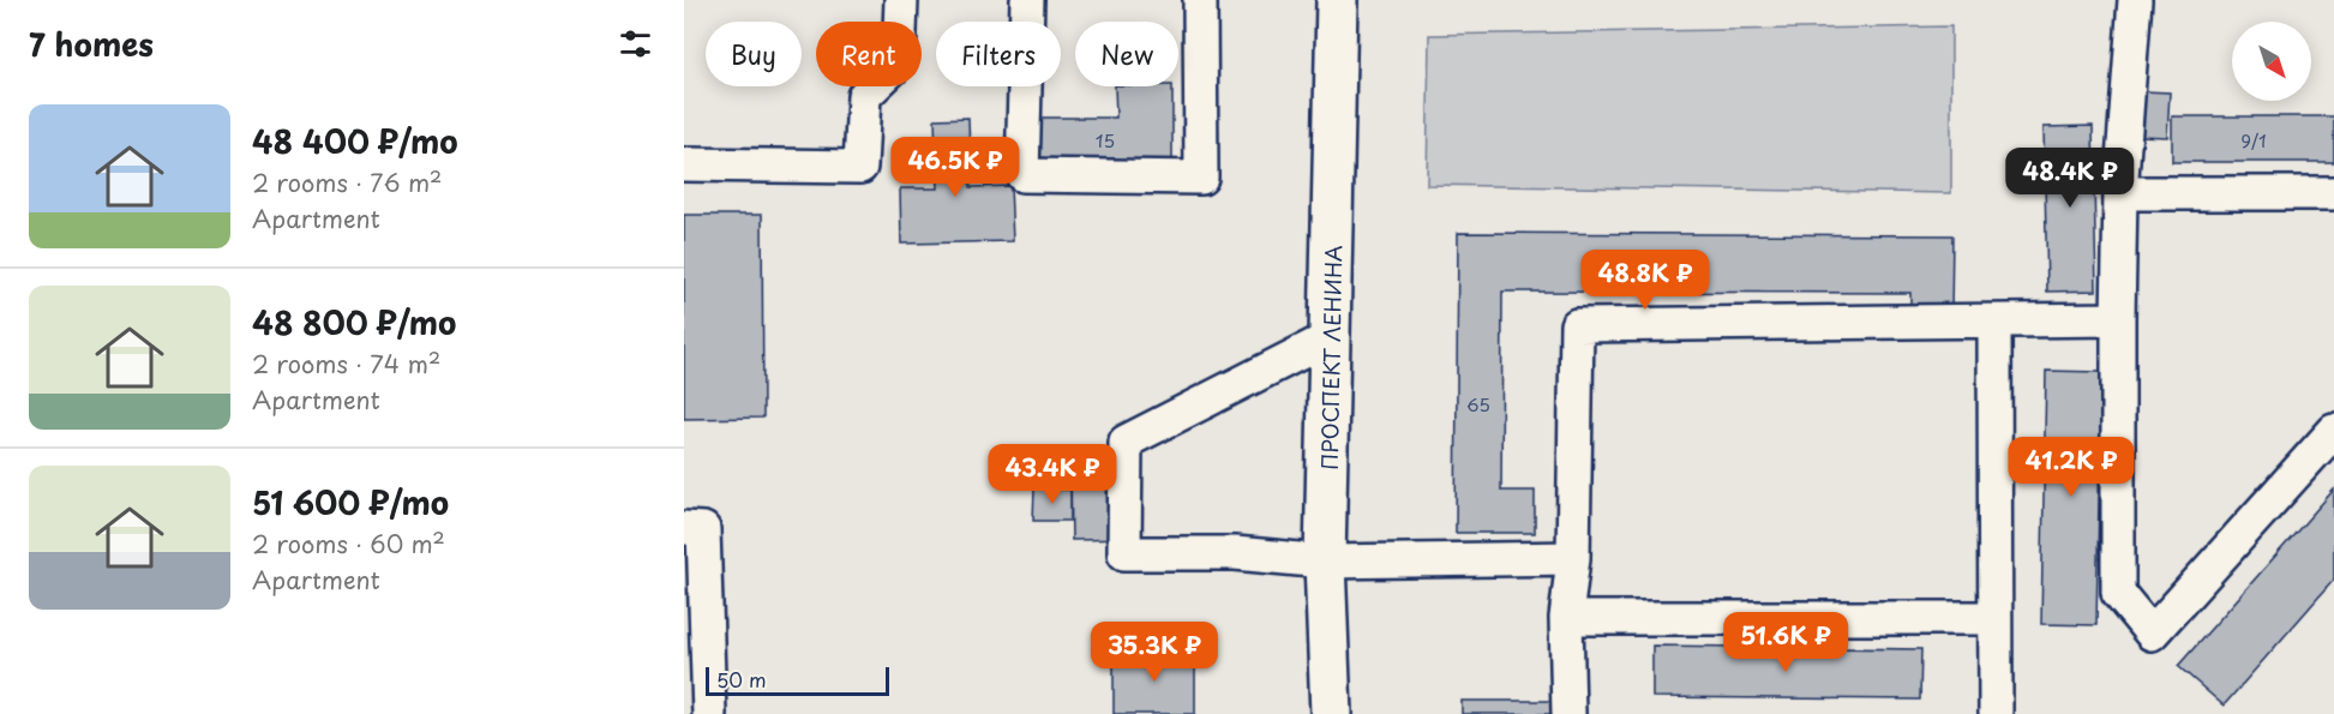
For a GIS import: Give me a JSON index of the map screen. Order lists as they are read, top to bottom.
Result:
{
  "streets": {
    "main road": ["ПРОСПЕКТ ЛЕНИНА"]
  },
  "house_numbers": ["15", "9/1", "65"],
  "scale_bar": "50 m",
  "north": "bottom right",
  "page": {
    "heading": "7 homes",
    "chip": [
      "Buy",
      "Rent",
      "Filters",
      "New"
    ],
    "list": [
      {
        "name": "48 400 ₽/mo",
        "note": "2 rooms · 76 m² · Apartment"
      },
      {
        "name": "48 800 ₽/mo",
        "note": "2 rooms · 74 m² · Apartment"
      },
      {
        "name": "51 600 ₽/mo",
        "note": "2 rooms · 60 m² · Apartment"
      }
    ],
    "price": [
      "46.5K ₽",
      "48.4K ₽",
      "48.8K ₽",
      "41.2K ₽",
      "43.4K ₽",
      "51.6K ₽",
      "35.3K ₽"
    ],
    "scale": "50 m"
  }
}
